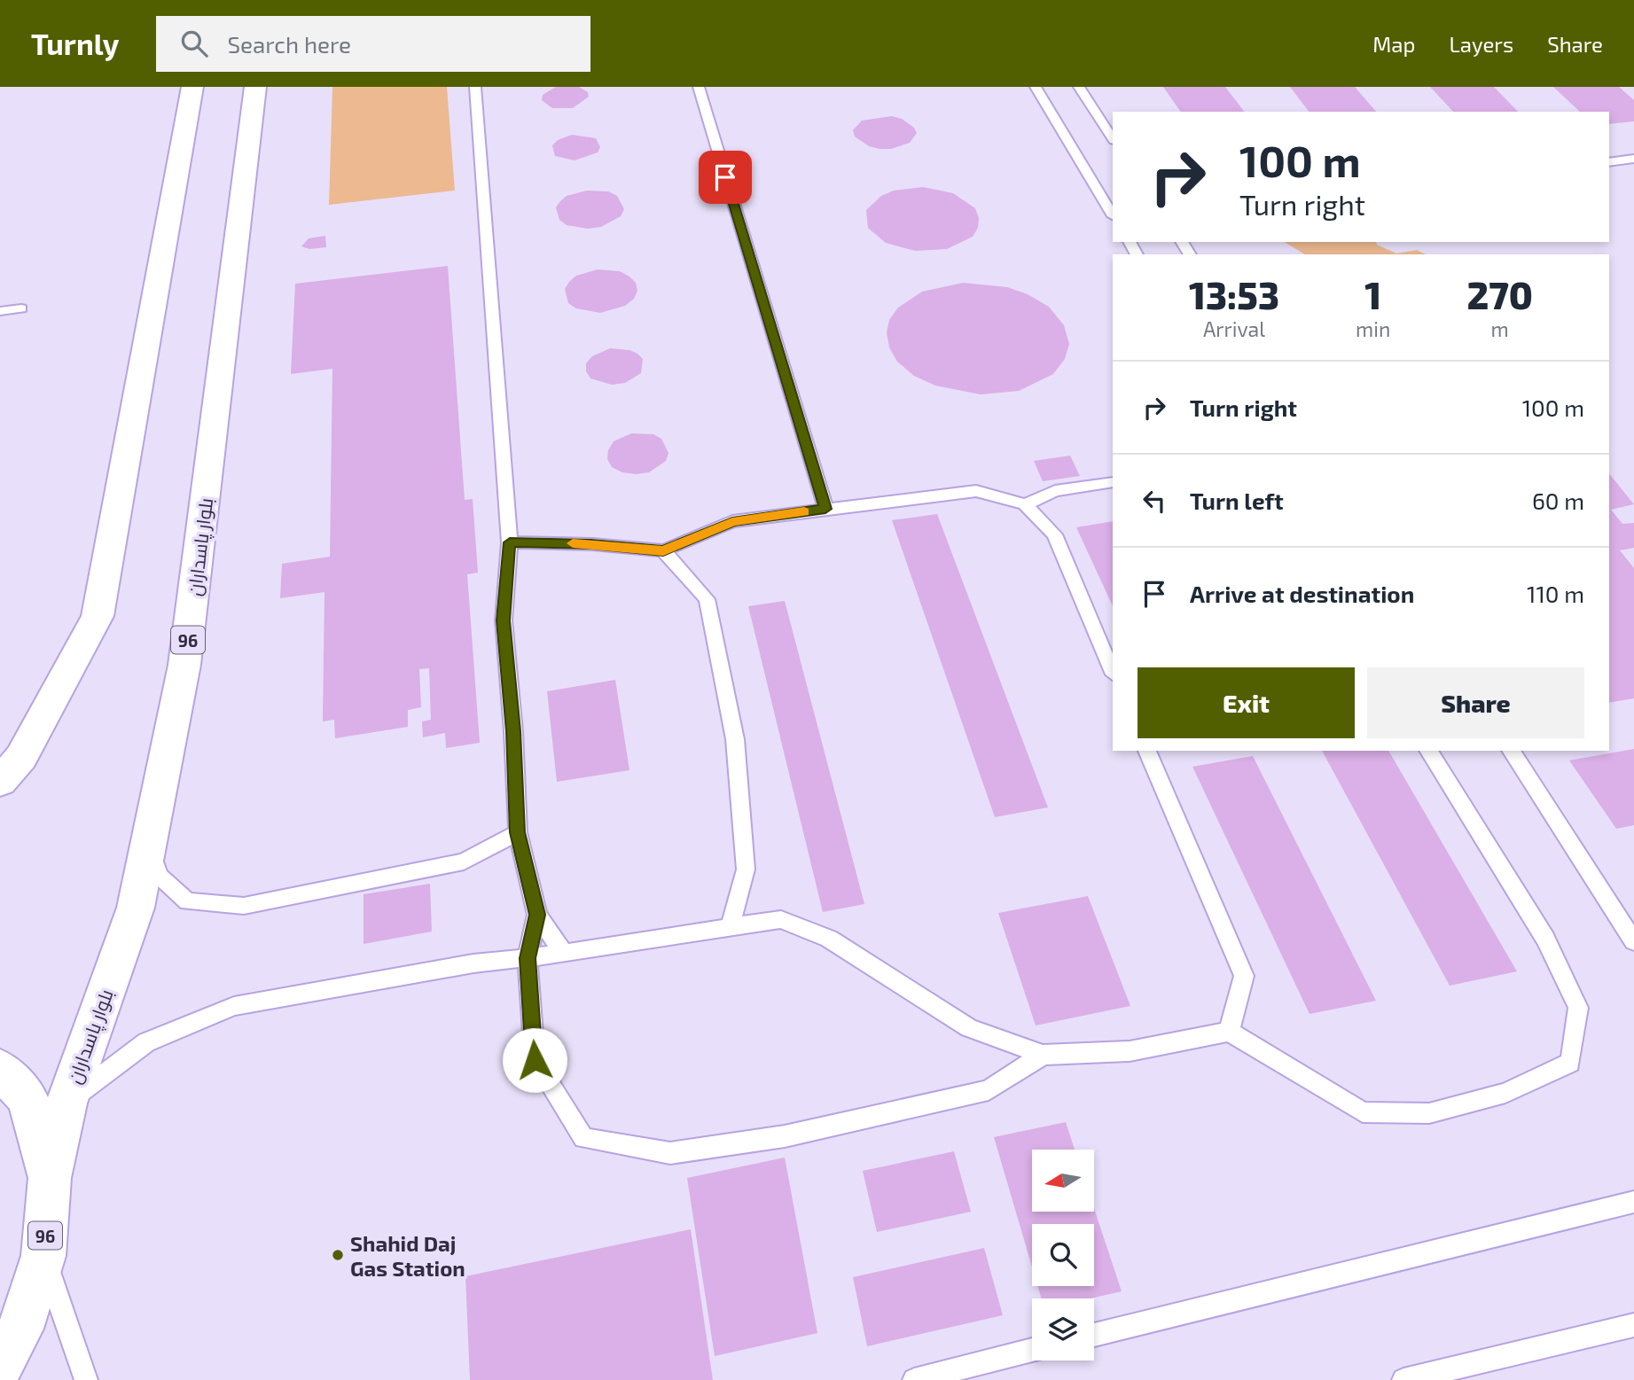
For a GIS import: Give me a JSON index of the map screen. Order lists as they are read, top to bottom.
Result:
{
  "streets": {
    "highway": ["بلوار پاسداران", "96"]
  },
  "crossings": [
    ["بلوار پاسداران", "96"]
  ],
  "places": ["Shahid Daj Gas Station"],
  "north": "left",
  "page": {
    "header": "Turnly",
    "search": "Search here",
    "nav": ["Map", "Layers", "Share"],
    "turn": ["100 m", "Turn right"],
    "eta": [
      "13:53",
      "Arrival",
      "1",
      "min",
      "270",
      "m"
    ],
    "list": [
      {
        "name": "Turn right",
        "value": "100 m"
      },
      {
        "name": "Turn left",
        "value": "60 m"
      },
      {
        "name": "Arrive at destination",
        "value": "110 m"
      }
    ],
    "buttons": ["Exit", "Share"]
  }
}
